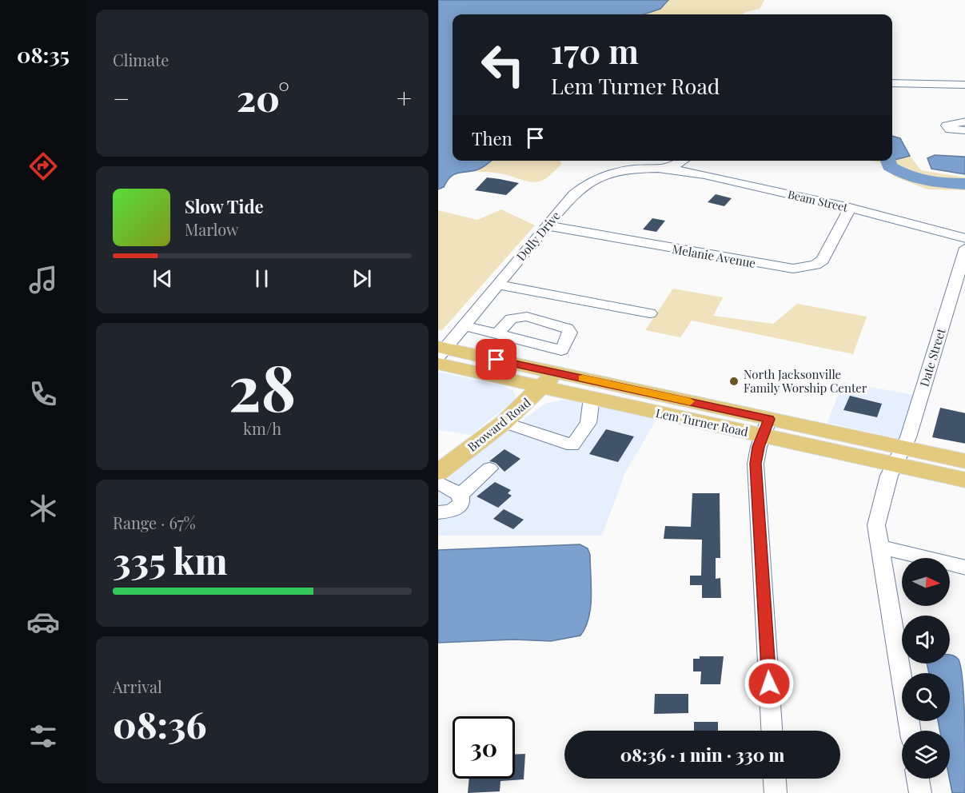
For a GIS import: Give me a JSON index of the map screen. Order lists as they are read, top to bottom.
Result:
{
  "streets": {
    "main road": ["Lem Turner Road", "Broward Road"],
    "street": [
      "Beam Street",
      "Dolly Drive",
      "Melanie Avenue",
      "Date Street"
    ]
  },
  "crossings": [
    ["Beam Street", "Dolly Drive"],
    ["Beam Street", "Melanie Avenue"],
    ["Dolly Drive", "Melanie Avenue"],
    ["Dolly Drive", "Lem Turner Road"],
    ["Date Street", "Lem Turner Road"],
    ["Lem Turner Road", "Broward Road"]
  ],
  "places": ["North Jacksonville Family Worship Center"],
  "north": "right",
  "page": {
    "tabs": "08:35",
    "tile": [
      "Climate",
      ["28", "km/h"],
      ["Range · 67%", "335 km"],
      ["Arrival", "08:36"]
    ],
    "turn": ["170 m", "Lem Turner Road"],
    "heat": ["−", "20°", "+"],
    "then": "Then",
    "song": ["Slow Tide", "Marlow"],
    "limit": "30",
    "trip": "08:36 · 1 min · 330 m"
  }
}
